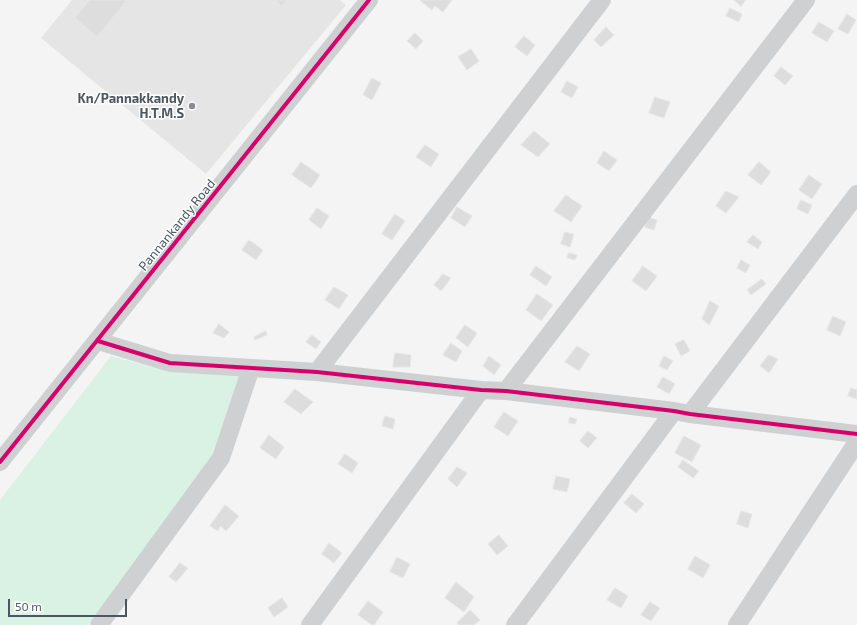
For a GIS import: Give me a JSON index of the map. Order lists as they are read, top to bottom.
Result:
{
  "streets": {
    "street": ["Pannankandy Road"]
  },
  "places": ["Kn/Pannakkandy H.T.M.S"],
  "scale_bar": "50 m"
}
